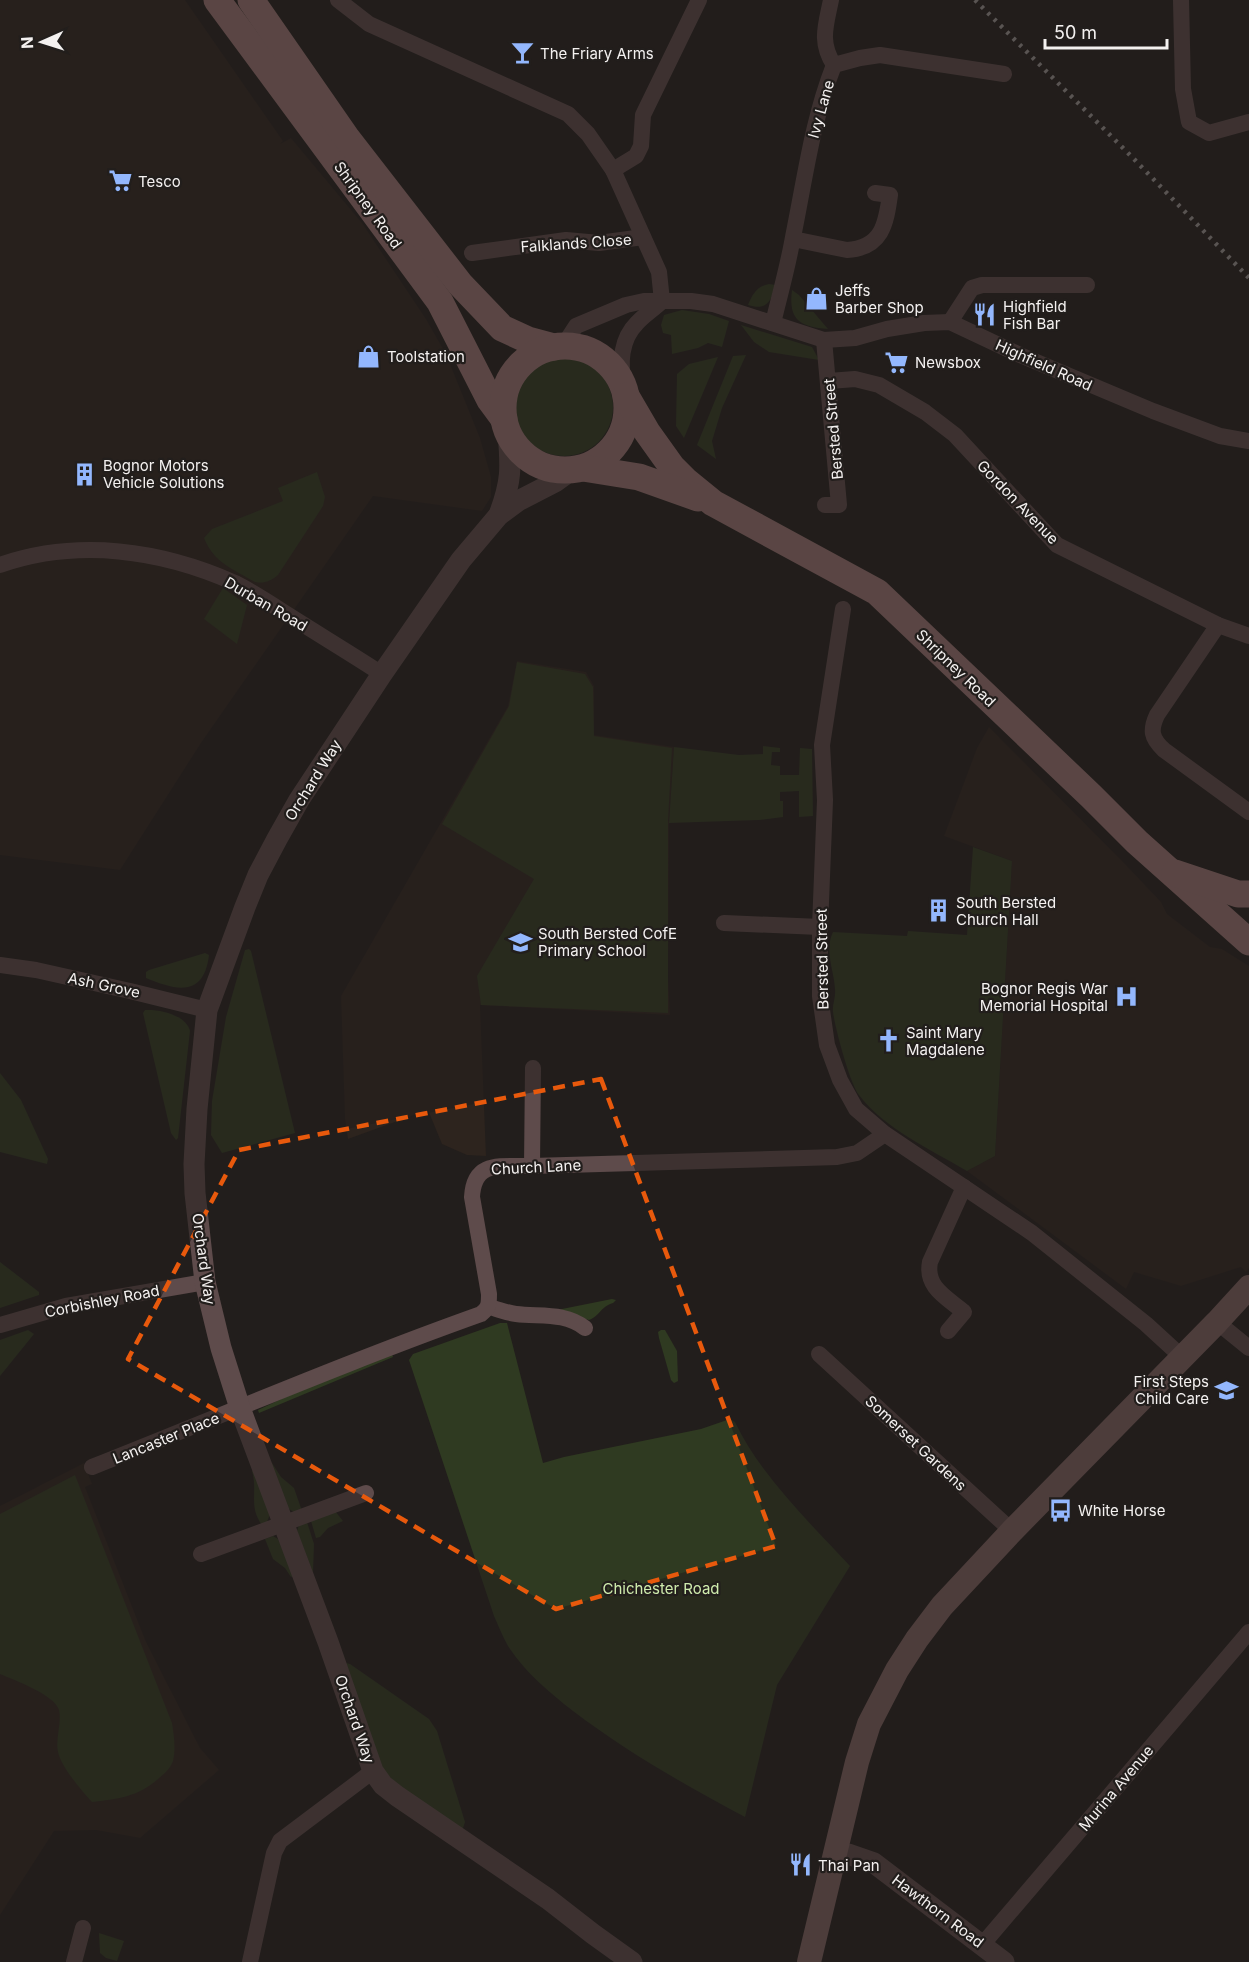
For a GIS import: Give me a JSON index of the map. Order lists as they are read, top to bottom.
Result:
{
  "streets": {
    "main road": ["Shripney Road"],
    "street": [
      "Ivy Lane",
      "Falklands Close",
      "Highfield Road",
      "Bersted Street",
      "Gordon Avenue",
      "Durban Road",
      "Orchard Way",
      "Ash Grove",
      "Church Lane",
      "Corbishley Road",
      "Lancaster Place",
      "Somerset Gardens",
      "Murina Avenue",
      "Hawthorn Road"
    ]
  },
  "crossings": [
    ["Ivy Lane", "Highfield Road"],
    ["Shripney Road", "Highfield Road"],
    ["Highfield Road", "Bersted Street"],
    ["Bersted Street", "Gordon Avenue"],
    ["Bersted Street", "Church Lane"],
    ["Durban Road", "Orchard Way"],
    ["Orchard Way", "Ash Grove"],
    ["Orchard Way", "Corbishley Road"],
    ["Orchard Way", "Lancaster Place"],
    ["Murina Avenue", "Hawthorn Road"]
  ],
  "parks": ["Chichester Road"],
  "places": {
    "bar": ["The Friary Arms"],
    "supermarket": ["Tesco", "Newsbox"],
    "shop": ["Jeffs Barber Shop", "Toolstation"],
    "restaurant": ["Highfield Fish Bar", "Thai Pan"],
    "building": ["Bognor Motors Vehicle Solutions", "South Bersted Church Hall"],
    "school or university": ["South Bersted CofE Primary School", "First Steps Child Care"],
    "hospital": ["Bognor Regis War Memorial Hospital"],
    "church": ["Saint Mary Magdalene"],
    "bus stop": ["White Horse"]
  },
  "scale_bar": "50 m",
  "north": "left"
}
